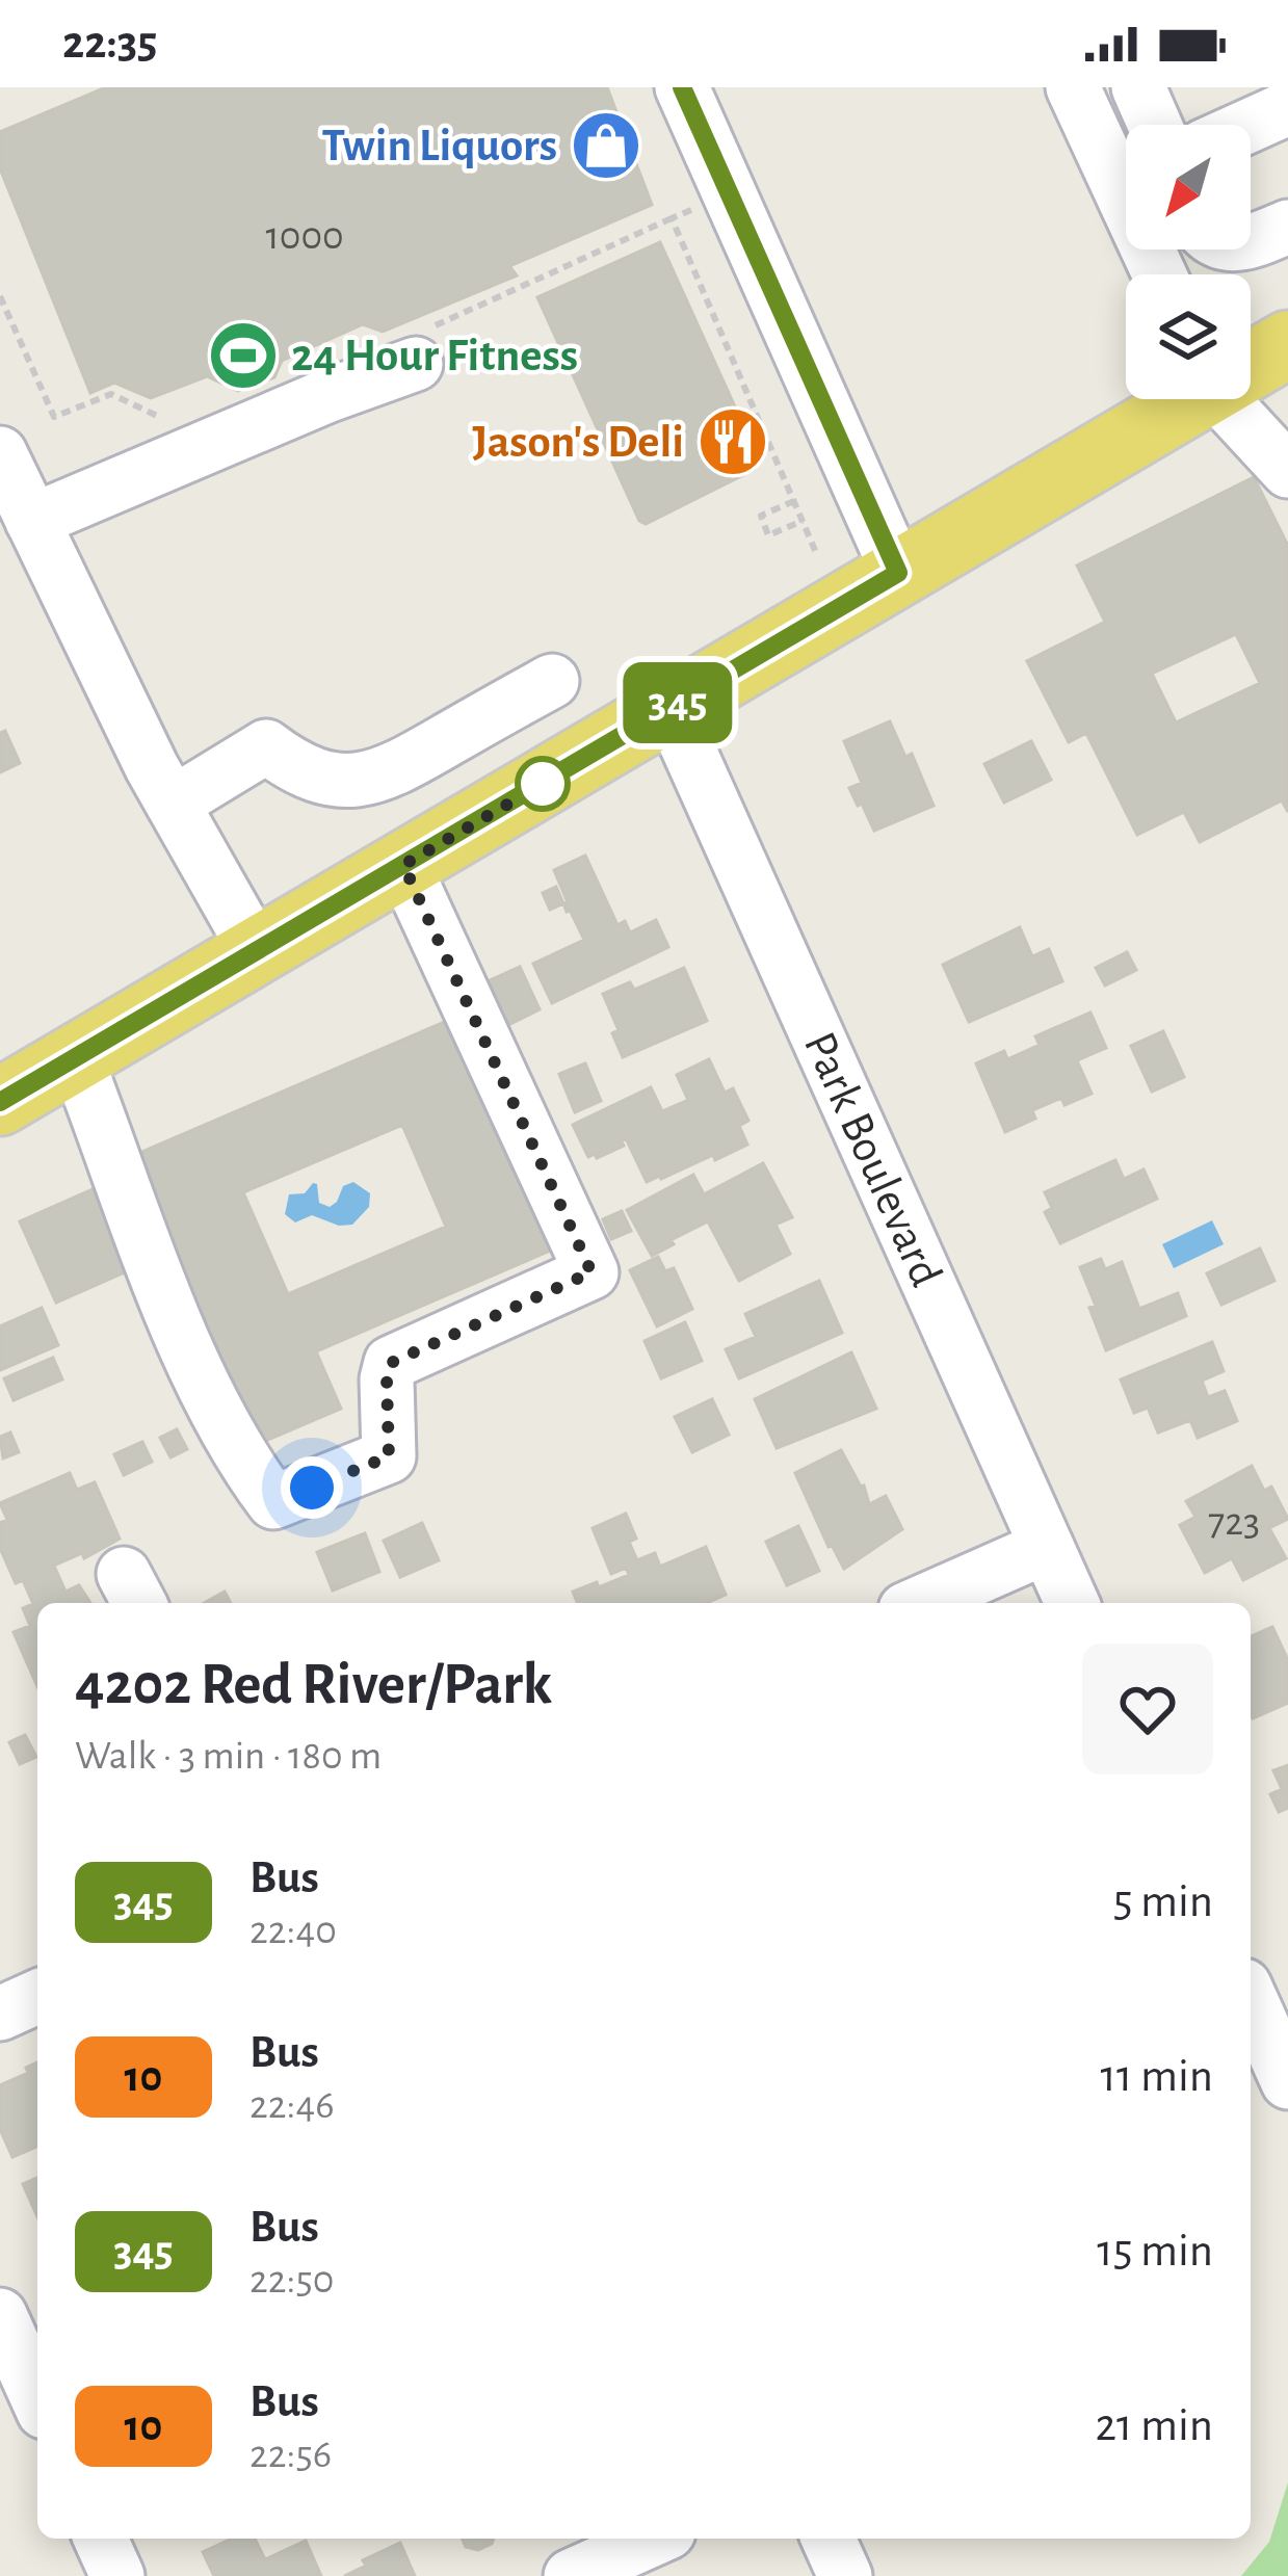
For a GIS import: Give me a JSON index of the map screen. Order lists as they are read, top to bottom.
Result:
{
  "streets": {
    "street": ["Park Boulevard"]
  },
  "places": {
    "shop": ["Twin Liquors"],
    "sports": ["24 Hour Fitness"],
    "restaurant": ["Jason's Deli"]
  },
  "lines": ["bus line 345"],
  "house_numbers": ["1000", "723"],
  "north": "bottom left",
  "page": {
    "status": "22:35",
    "on_map": "345",
    "heading": ["4202 Red River/Park", "Walk · 3 min · 180 m"],
    "list": [
      {
        "mark": "345",
        "name": "Bus",
        "note": "22:40",
        "value": "5 min"
      },
      {
        "mark": "10",
        "name": "Bus",
        "note": "22:46",
        "value": "11 min"
      },
      {
        "mark": "345",
        "name": "Bus",
        "note": "22:50",
        "value": "15 min"
      },
      {
        "mark": "10",
        "name": "Bus",
        "note": "22:56",
        "value": "21 min"
      }
    ]
  }
}
